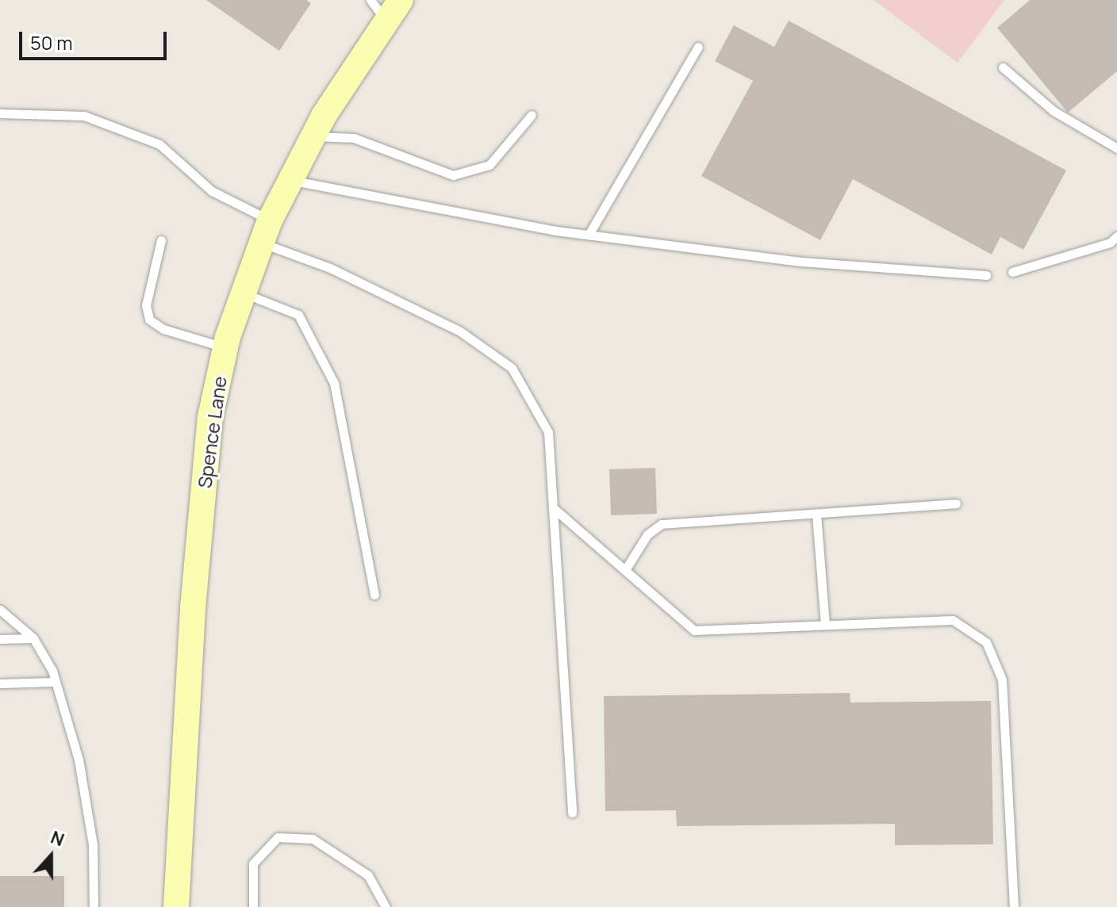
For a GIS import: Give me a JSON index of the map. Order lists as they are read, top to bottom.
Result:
{
  "streets": {
    "main road": ["Spence Lane"]
  },
  "scale_bar": "50 m",
  "north": "top"
}
